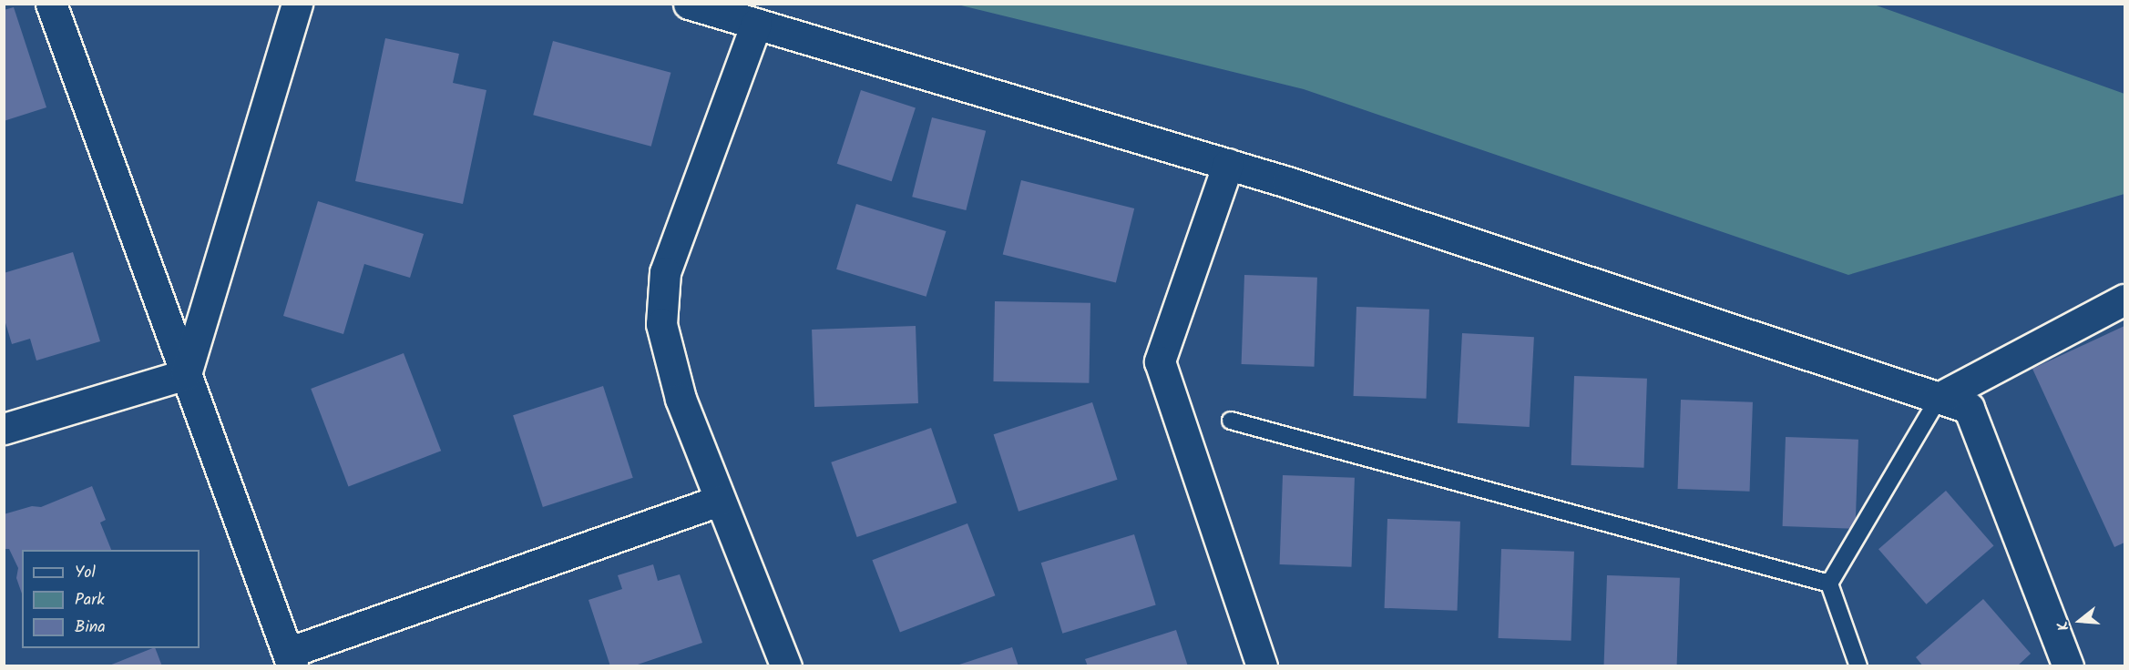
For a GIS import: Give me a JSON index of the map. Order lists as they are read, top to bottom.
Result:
{
  "legend": ["Yol", "Park", "Bina"],
  "north": "left"
}
